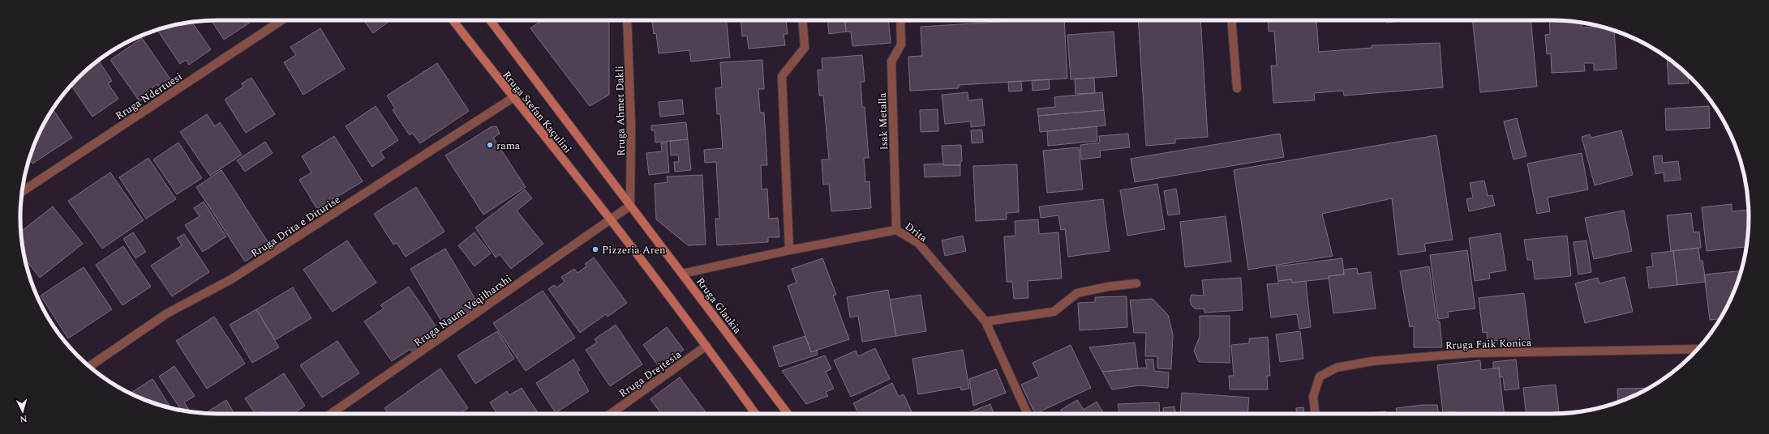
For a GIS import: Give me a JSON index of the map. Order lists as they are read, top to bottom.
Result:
{
  "streets": {
    "main road": ["Rruga Stefan Kaçulini", "Rruga Glaukia"],
    "street": [
      "Rruga Ndertuesi",
      "Rruga Ahmet Dakli",
      "Isak Metalla",
      "Rruga Drita e Diturise",
      "Drita",
      "Rruga Naum Veqilharxhi",
      "Rruga Faik Konica",
      "Rruga Drejtesia"
    ]
  },
  "crossings": [
    ["Rruga Ahmet Dakli", "Rruga Stefan Kaçulini"],
    ["Rruga Ahmet Dakli", "Rruga Glaukia"],
    ["Rruga Ahmet Dakli", "Rruga Naum Veqilharxhi"],
    ["Rruga Stefan Kaçulini", "Rruga Drita e Diturise"],
    ["Rruga Stefan Kaçulini", "Rruga Glaukia"],
    ["Rruga Stefan Kaçulini", "Rruga Naum Veqilharxhi"],
    ["Isak Metalla", "Drita"],
    ["Drita", "Rruga Glaukia"],
    ["Rruga Glaukia", "Rruga Naum Veqilharxhi"]
  ],
  "places": ["rama", "Pizzeria Aren"],
  "north": "bottom"
}
